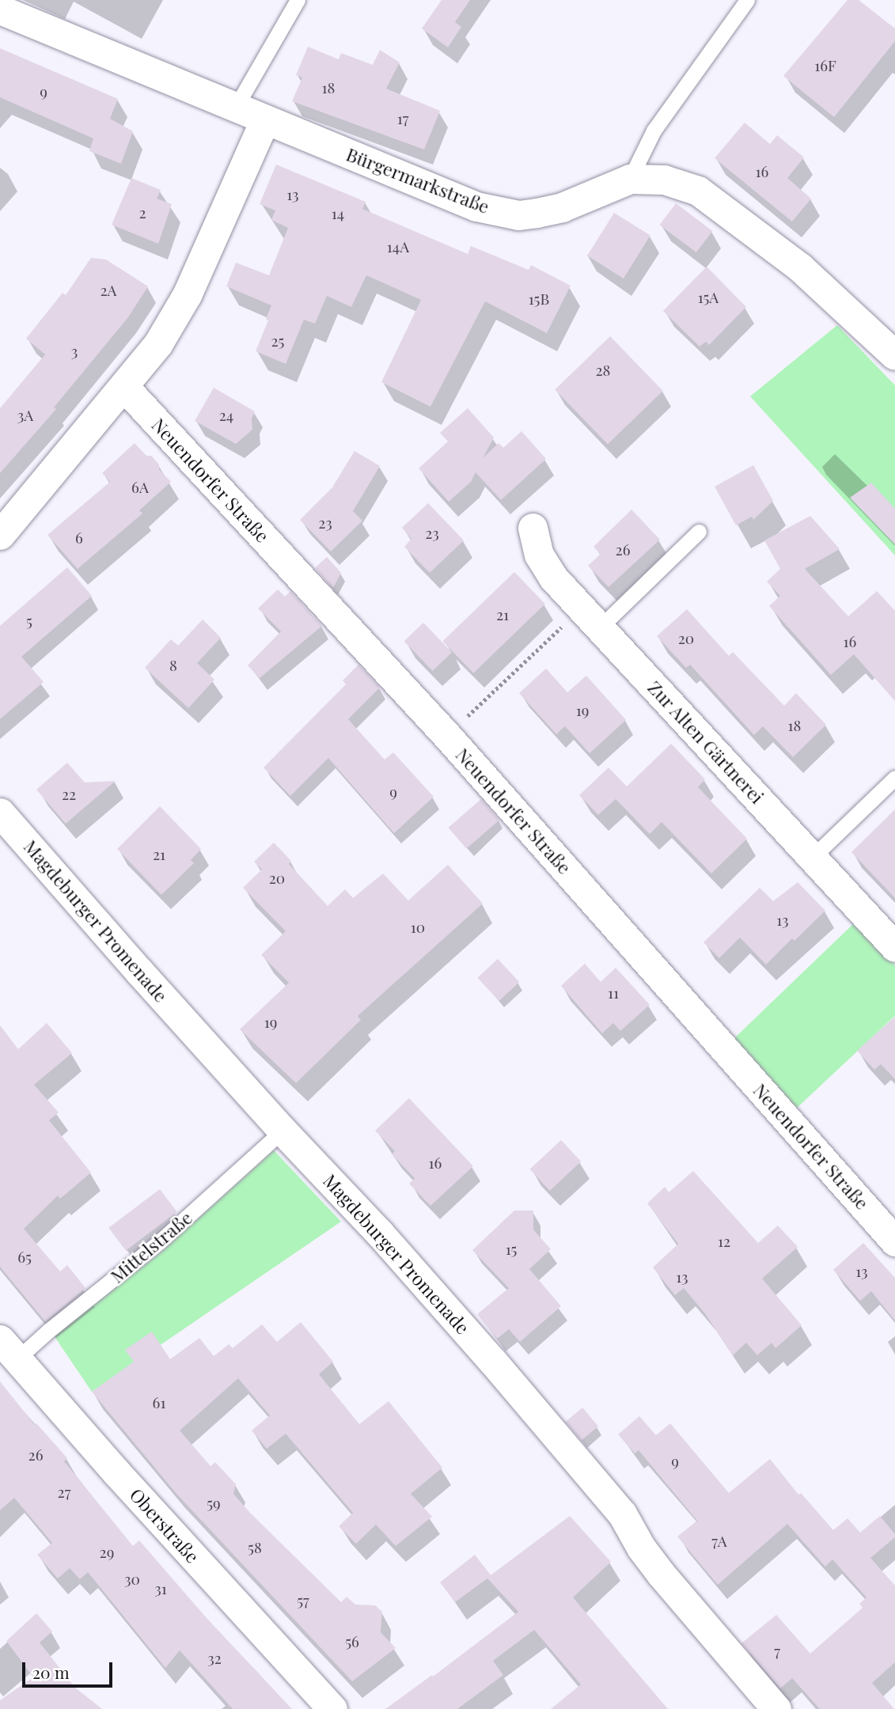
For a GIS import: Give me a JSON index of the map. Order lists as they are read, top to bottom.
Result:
{
  "streets": {
    "street": [
      "Bürgermarkstraße",
      "Neuendorfer Straße",
      "Zur Alten Gärtnerei",
      "Magdeburger Promenade",
      "Oberstraße"
    ],
    "lane": ["Mittelstraße"]
  },
  "crossings": [
    ["Magdeburger Promenade", "Mittelstraße"],
    ["Mittelstraße", "Oberstraße"]
  ],
  "house_numbers": [
    "16F",
    "18",
    "9",
    "17",
    "16",
    "13",
    "2",
    "14",
    "14A",
    "2A",
    "15A",
    "15B",
    "25",
    "3",
    "28",
    "3A",
    "24",
    "6A",
    "23",
    "23",
    "6",
    "26",
    "21",
    "5",
    "20",
    "16",
    "8",
    "19",
    "18",
    "9",
    "22",
    "21",
    "20",
    "13",
    "10",
    "11",
    "19",
    "16",
    "12",
    "15",
    "65",
    "13",
    "13",
    "61",
    "26",
    "9",
    "27",
    "59",
    "7A",
    "58",
    "29",
    "30",
    "31",
    "57",
    "56",
    "7",
    "32"
  ],
  "scale_bar": "20 m"
}
